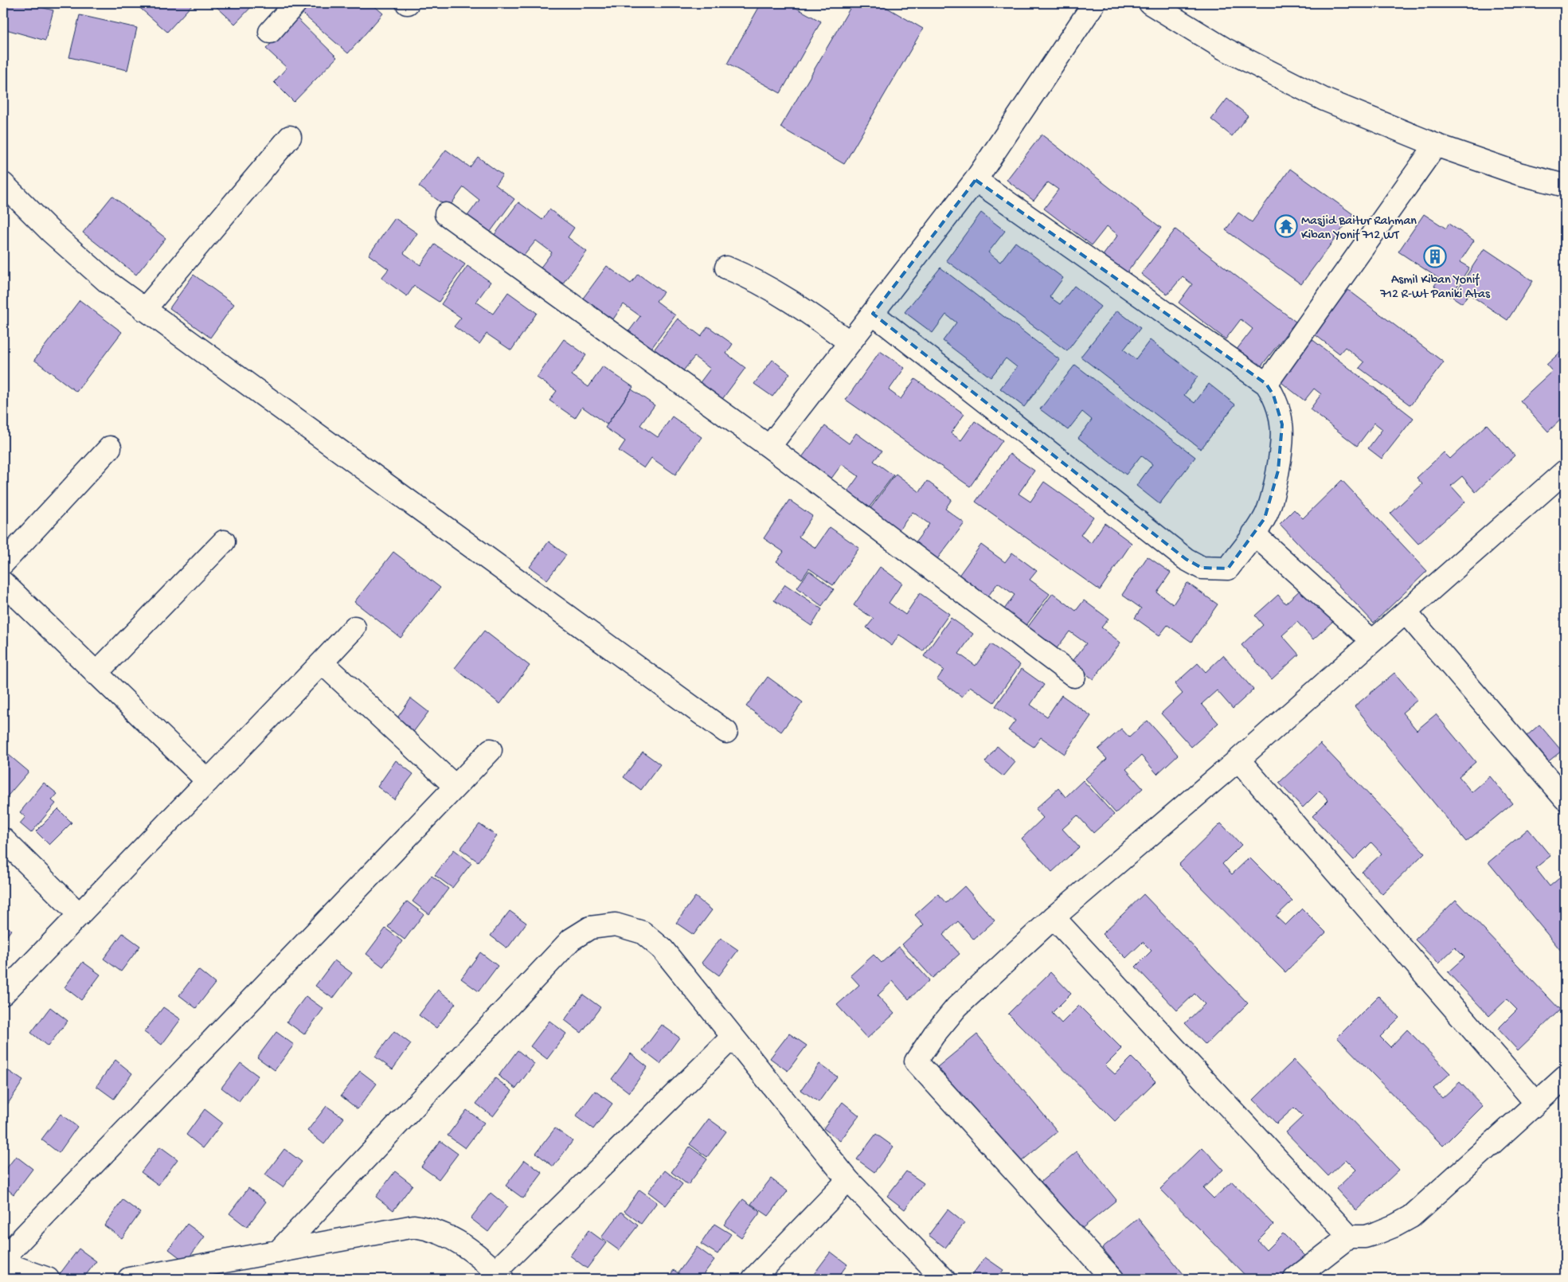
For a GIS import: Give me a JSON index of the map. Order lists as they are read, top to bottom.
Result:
{
  "places": {
    "temple": ["Masjid Baitur Rahman Kiban Yonif 712 WT"],
    "building": ["Asmil Kiban Yonif 712 R-Wt Paniki Atas"]
  }
}
